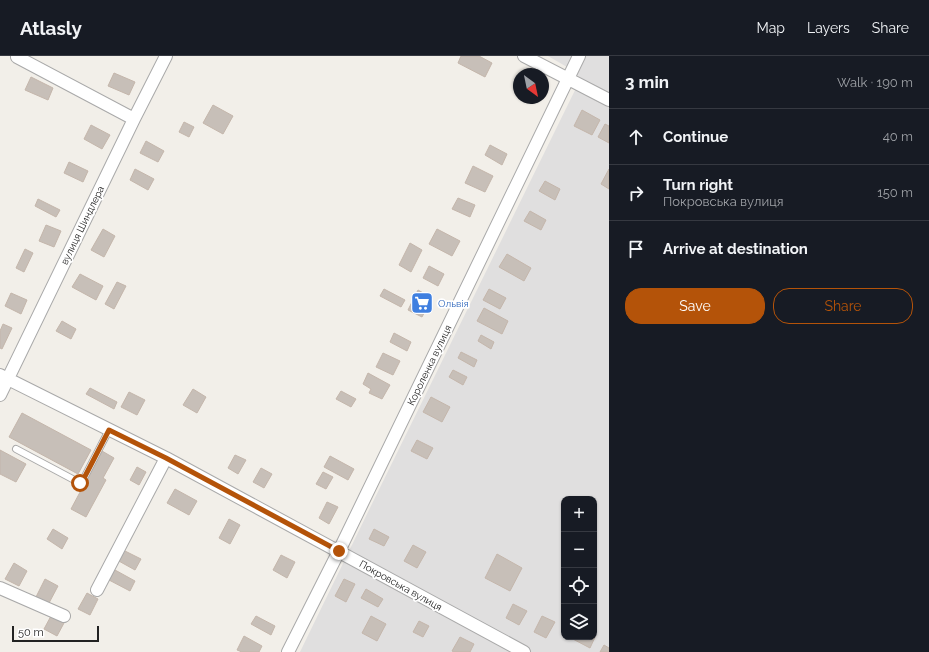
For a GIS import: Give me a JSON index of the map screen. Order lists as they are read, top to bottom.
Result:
{
  "streets": {
    "street": ["вулиця Шиндлера", "Короленка вулиця", "Покровська вулиця"]
  },
  "crossings": [
    ["вулиця Шиндлера", "Покровська вулиця"],
    ["Короленка вулиця", "Покровська вулиця"]
  ],
  "places": {
    "supermarket": ["Ольвія"]
  },
  "scale_bar": "50 m",
  "north": "bottom right",
  "page": {
    "header": "Atlasly",
    "nav": ["Map", "Layers", "Share"],
    "heading": ["3 min", "Walk · 190 m"],
    "list": [
      ["Continue", "40 m"],
      ["Turn right", "Покровська вулиця", "150 m"],
      "Arrive at destination"
    ],
    "buttons": ["Save", "Share"],
    "map_buttons": ["+", "−"],
    "scale": "50 m"
  }
}
